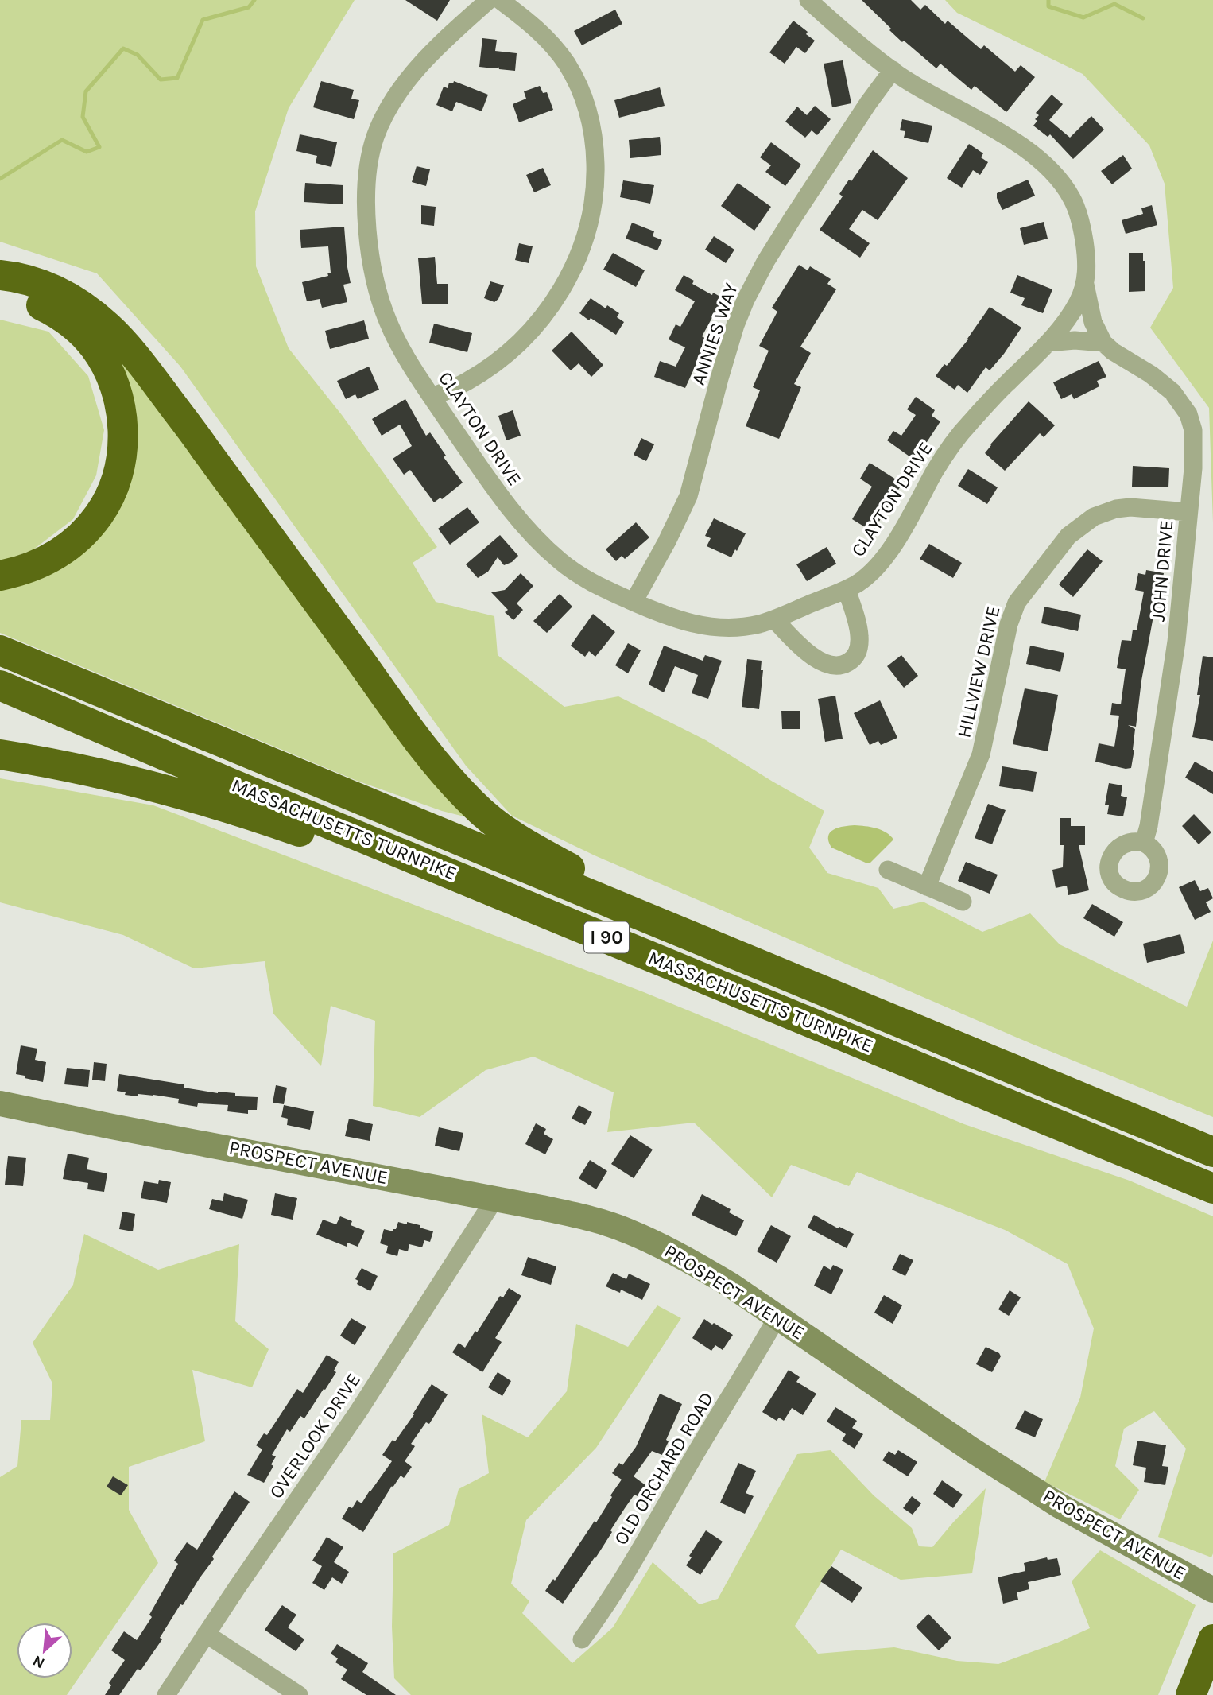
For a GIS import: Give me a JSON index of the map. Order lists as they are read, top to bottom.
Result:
{
  "streets": {
    "highway": ["MASSACHUSETTS TURNPIKE", "I 90"],
    "street": [
      "ANNIES WAY",
      "CLAYTON DRIVE",
      "JOHN DRIVE",
      "HILLVIEW DRIVE",
      "PROSPECT AVENUE",
      "OVERLOOK DRIVE",
      "OLD ORCHARD ROAD"
    ]
  },
  "crossings": [
    ["ANNIES WAY", "CLAYTON DRIVE"],
    ["CLAYTON DRIVE", "JOHN DRIVE"],
    ["JOHN DRIVE", "HILLVIEW DRIVE"],
    ["PROSPECT AVENUE", "OVERLOOK DRIVE"],
    ["PROSPECT AVENUE", "OLD ORCHARD ROAD"]
  ],
  "north": "bottom left"
}
